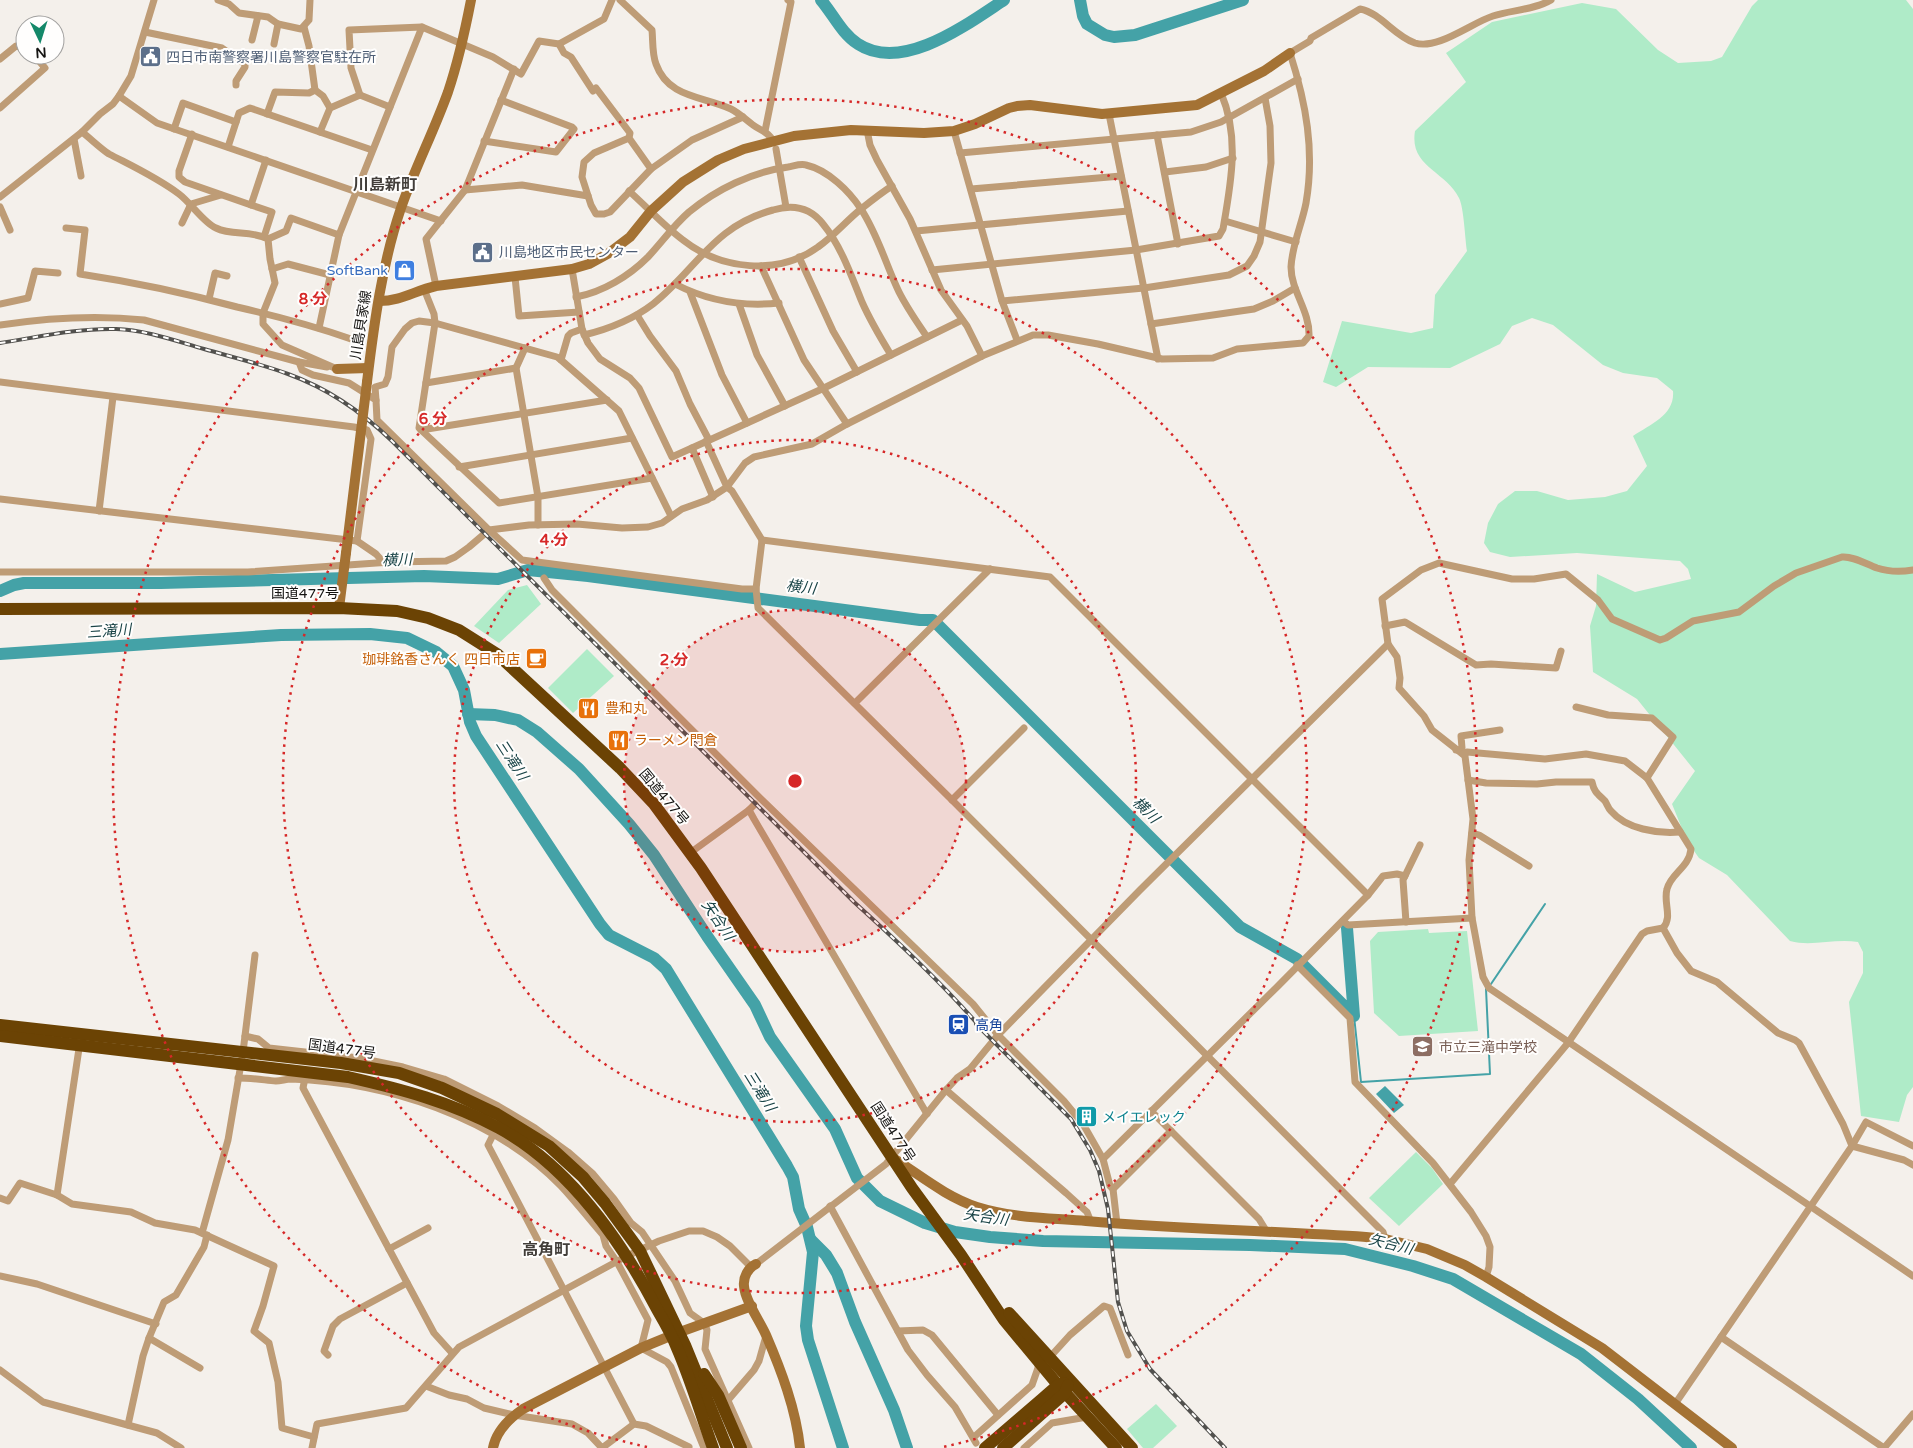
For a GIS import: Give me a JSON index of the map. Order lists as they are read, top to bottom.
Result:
{
  "streets": {
    "highway": ["国道477号"],
    "street": ["川島貝家線"]
  },
  "crossings": [
    ["川島貝家線", "国道477号"]
  ],
  "districts": ["川島新町", "高角町"],
  "water": ["横川", "三滝川", "矢合川"],
  "places": {
    "public building": ["四日市南警察署川島警察官駐在所", "川島地区市民センター"],
    "shop": ["SoftBank"],
    "cafe": ["珈琲銘香さんく 四日市店"],
    "restaurant": ["豊和丸", "ラーメン門倉"],
    "station": ["高角"],
    "school or university": ["市立三滝中学校"],
    "building": ["メイエレック"]
  },
  "north": "bottom",
  "rings": [
    "8 分",
    "6 分",
    "4 分",
    "2 分"
  ]
}
